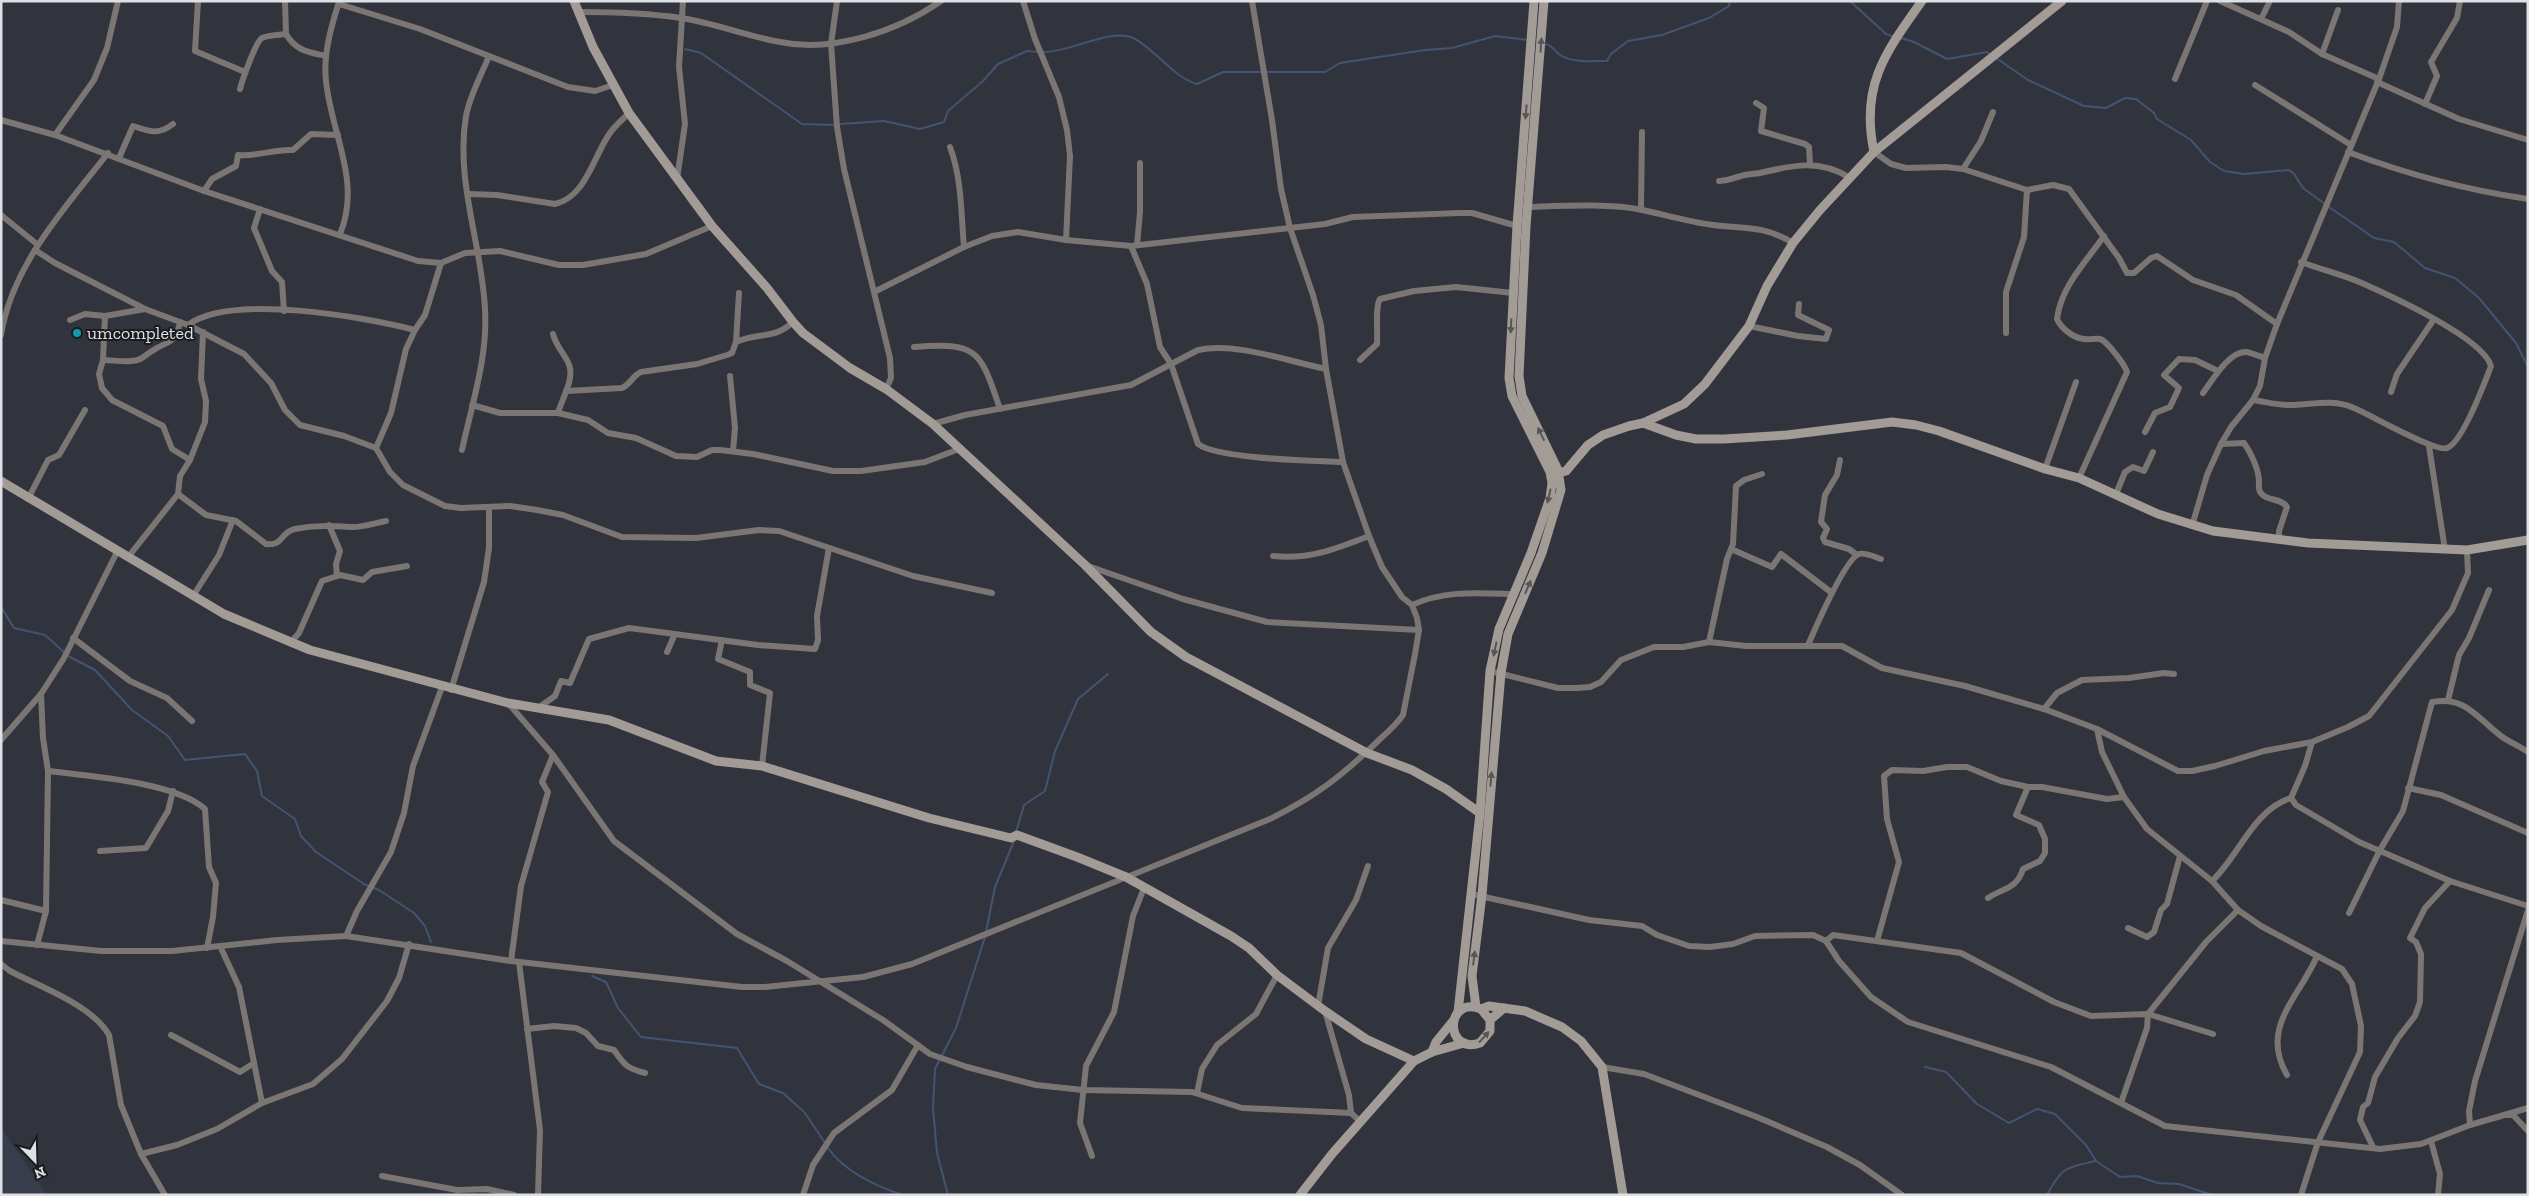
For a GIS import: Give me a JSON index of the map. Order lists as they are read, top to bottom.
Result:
{
  "places": ["umcompleted"],
  "north": "bottom right"
}
